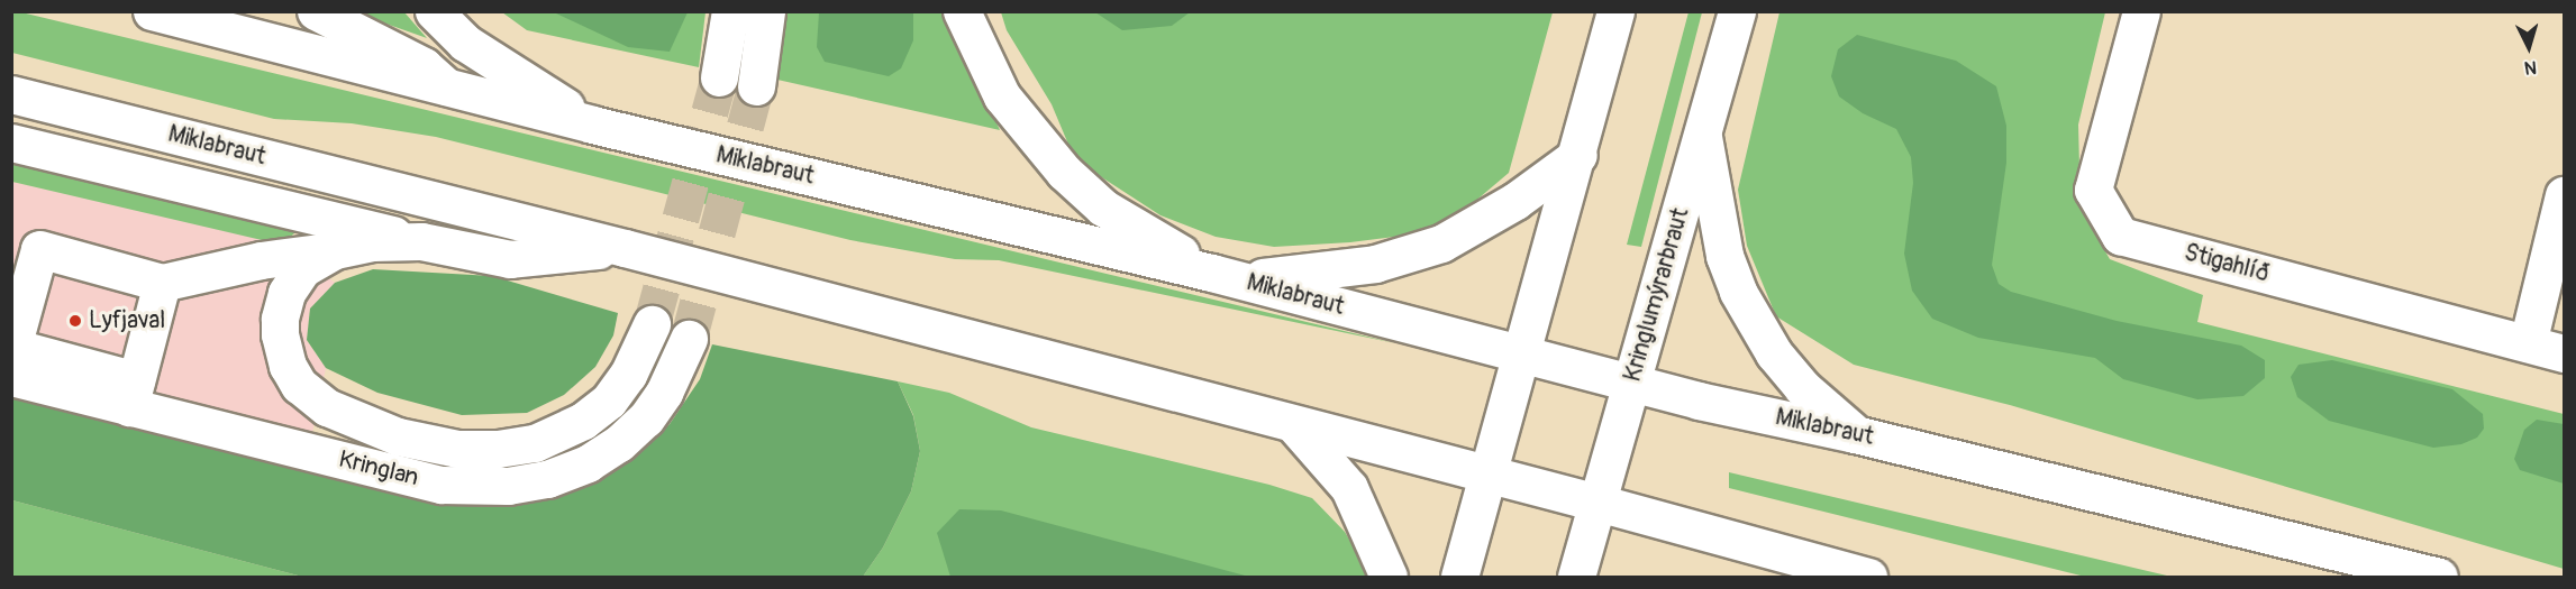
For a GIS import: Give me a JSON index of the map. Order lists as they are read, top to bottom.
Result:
{
  "streets": {
    "main road": [
      "Miklabraut",
      "Stigahlíð",
      "Kringlumýrarbraut",
      "Kringlan"
    ]
  },
  "crossings": [
    ["Miklabraut", "Kringlumýrarbraut"]
  ],
  "places": ["Lyfjaval"],
  "north": "bottom"
}
